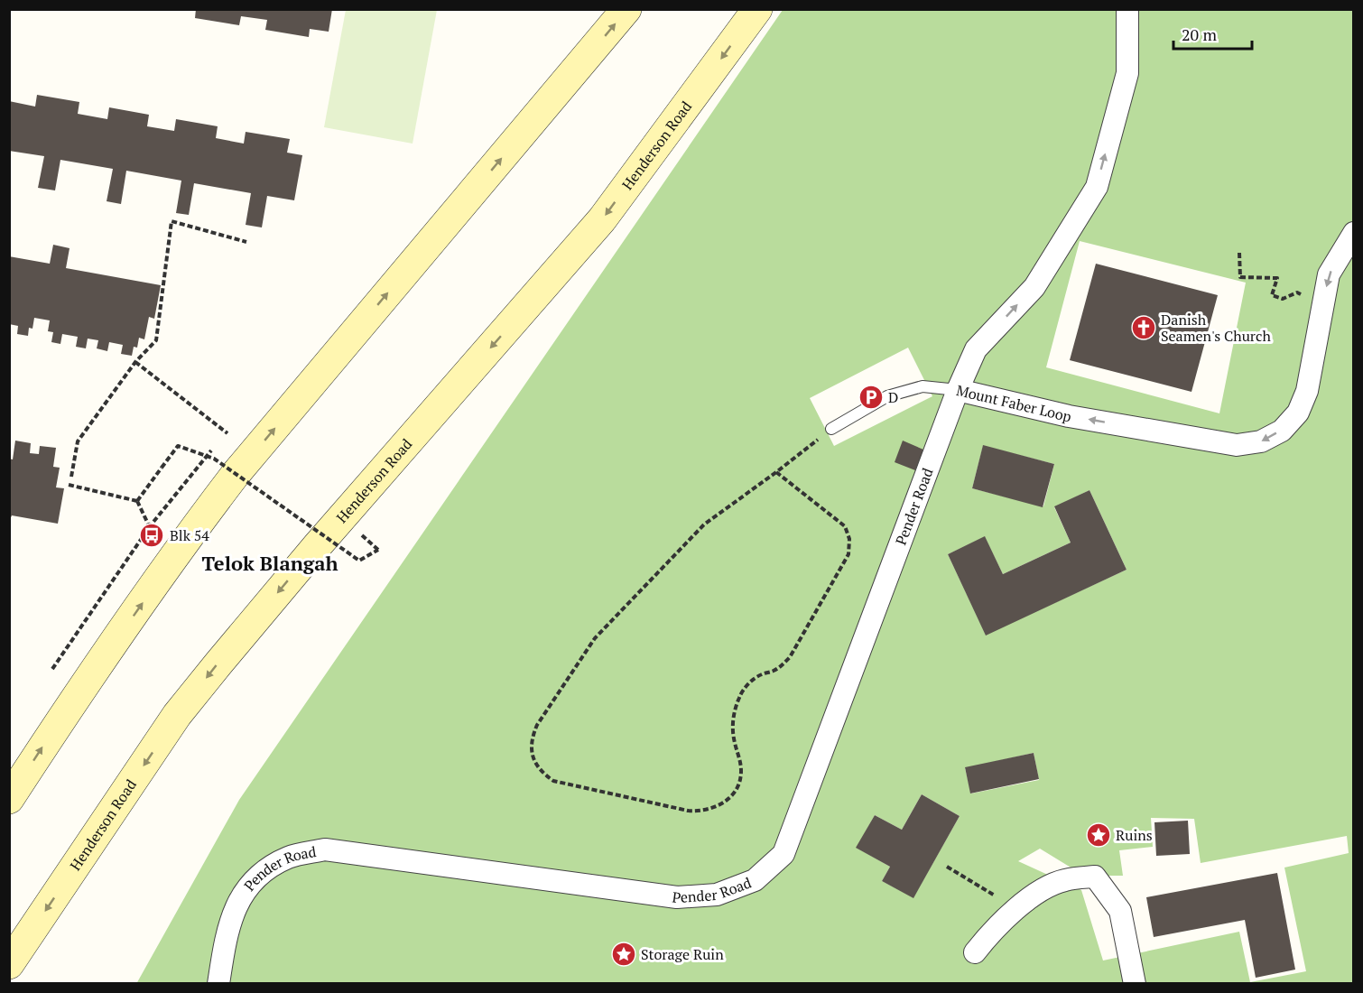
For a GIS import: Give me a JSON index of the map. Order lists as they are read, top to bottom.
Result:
{
  "streets": {
    "main road": ["Henderson Road"],
    "street": ["Mount Faber Loop", "Pender Road"]
  },
  "crossings": [
    ["Mount Faber Loop", "Pender Road"]
  ],
  "districts": ["Telok Blangah"],
  "places": {
    "church": ["Danish Seamen's Church"],
    "parking": ["D"],
    "bus stop": ["Blk 54"],
    "place": ["Ruins", "Storage Ruin"]
  },
  "scale_bar": "20 m"
}
